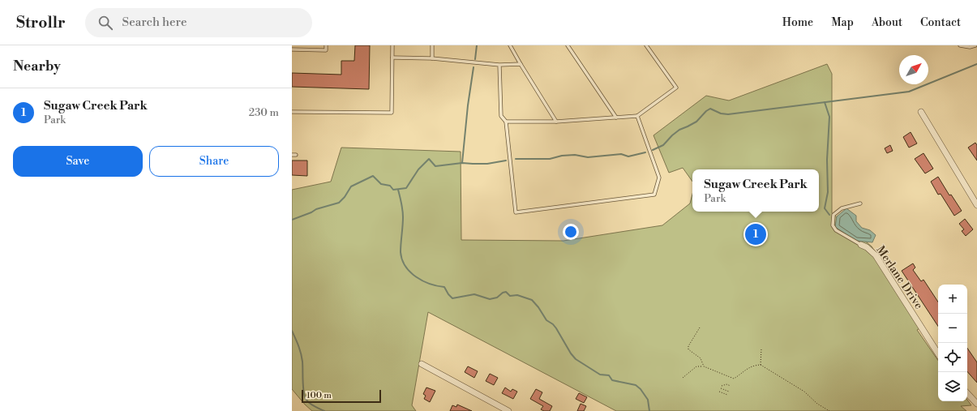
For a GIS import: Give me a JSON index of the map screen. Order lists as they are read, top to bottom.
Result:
{
  "streets": {
    "street": ["Merlane Drive"]
  },
  "scale_bar": "100 m",
  "north": "top right",
  "page": {
    "header": "Strollr",
    "search": "Search here",
    "nav": [
      "Home",
      "Map",
      "About",
      "Contact"
    ],
    "heading": "Nearby",
    "list": [
      {
        "mark": "1",
        "name": "Sugaw Creek Park",
        "note": "Park",
        "value": "230 m"
      }
    ],
    "buttons": ["Save", "Share"],
    "popup": ["Sugaw Creek Park", "Park"],
    "pins": "1",
    "map_buttons": ["+", "−"],
    "scale": "100 m"
  }
}
